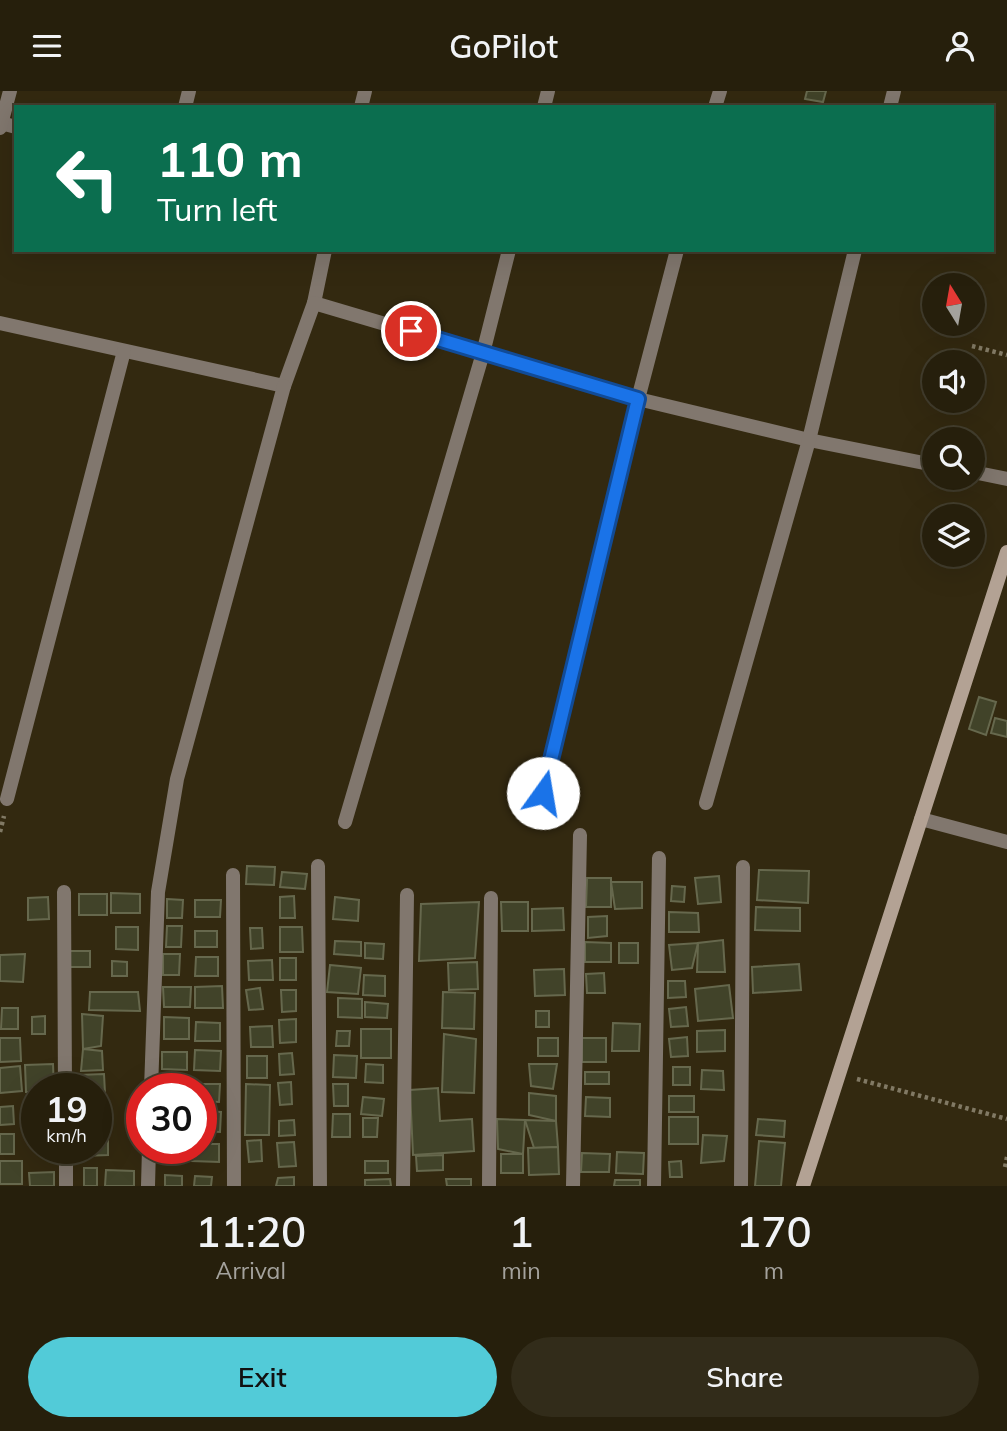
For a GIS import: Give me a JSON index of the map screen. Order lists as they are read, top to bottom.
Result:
{
  "north": "top",
  "page": {
    "header": "GoPilot",
    "turn": ["110 m", "Turn left"],
    "speed": "19 km/h",
    "limit": "30",
    "eta": [
      "11:20",
      "Arrival",
      "1",
      "min",
      "170",
      "m"
    ],
    "buttons": ["Exit", "Share"]
  }
}
